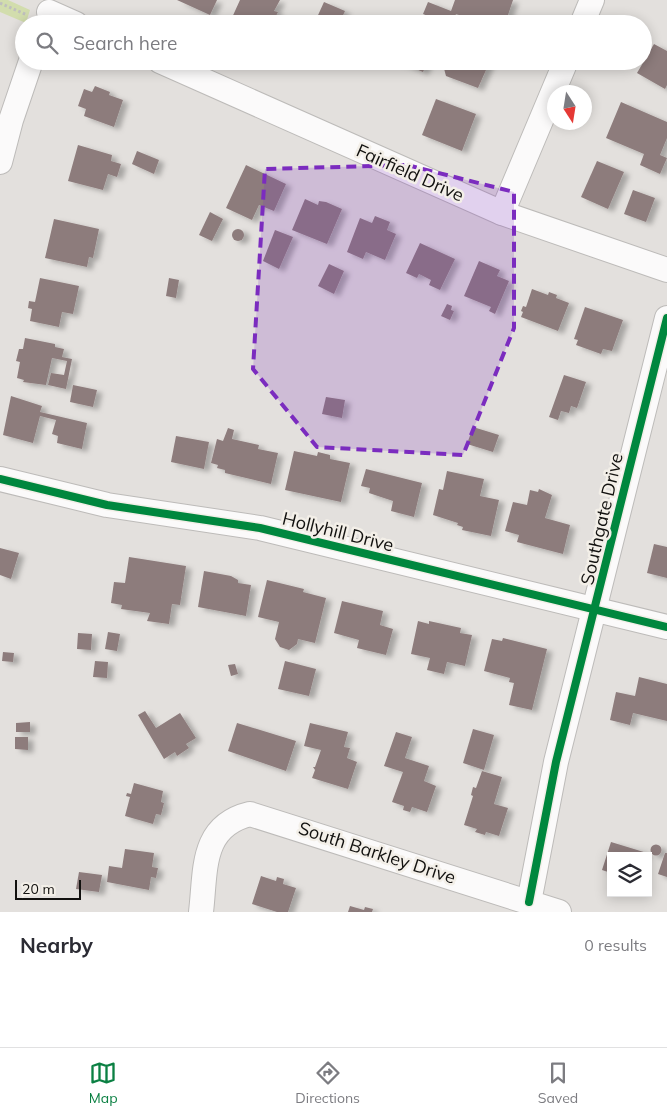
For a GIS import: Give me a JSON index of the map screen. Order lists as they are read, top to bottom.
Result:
{
  "streets": {
    "street": [
      "Fairfield Drive",
      "Southgate Drive",
      "Hollyhill Drive",
      "South Barkley Drive"
    ]
  },
  "crossings": [
    ["Southgate Drive", "Hollyhill Drive"],
    ["Southgate Drive", "South Barkley Drive"]
  ],
  "scale_bar": "20 m",
  "north": "bottom",
  "page": {
    "search": "Search here",
    "scale": "20 m",
    "heading": ["Nearby", "0 results"],
    "nav": ["Map", "Directions", "Saved"]
  }
}
